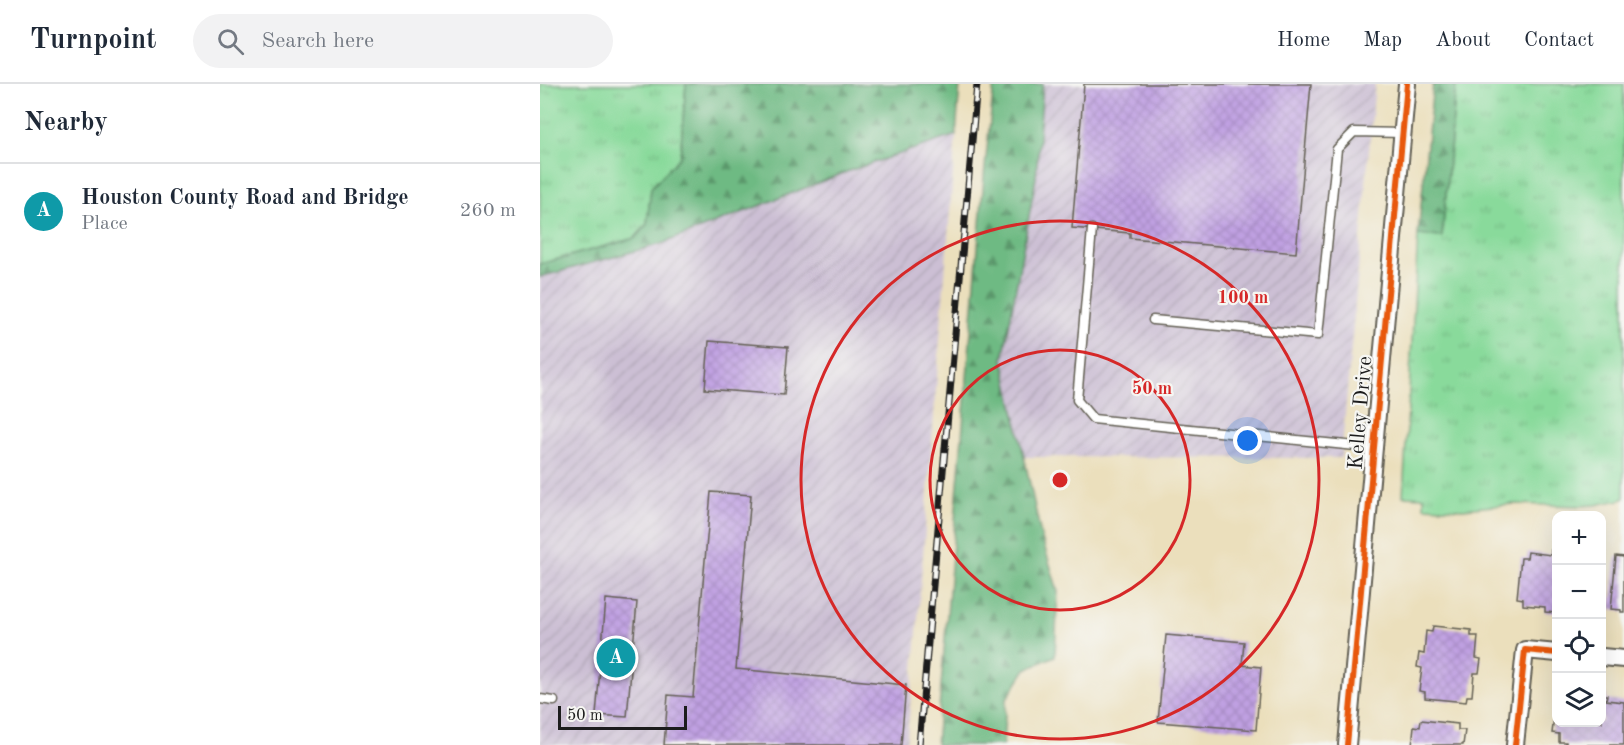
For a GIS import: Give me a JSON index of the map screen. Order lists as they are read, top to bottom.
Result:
{
  "streets": {
    "street": ["Kelley Drive"]
  },
  "scale_bar": "50 m",
  "page": {
    "header": "Turnpoint",
    "search": "Search here",
    "nav": [
      "Home",
      "Map",
      "About",
      "Contact"
    ],
    "heading": "Nearby",
    "list": [
      {
        "mark": "A",
        "name": "Houston County Road and Bridge",
        "note": "Place",
        "value": "260 m"
      }
    ],
    "map_buttons": ["+", "−"],
    "pins": "A",
    "scale": "50 m"
  },
  "rings": ["100 m", "50 m"]
}
